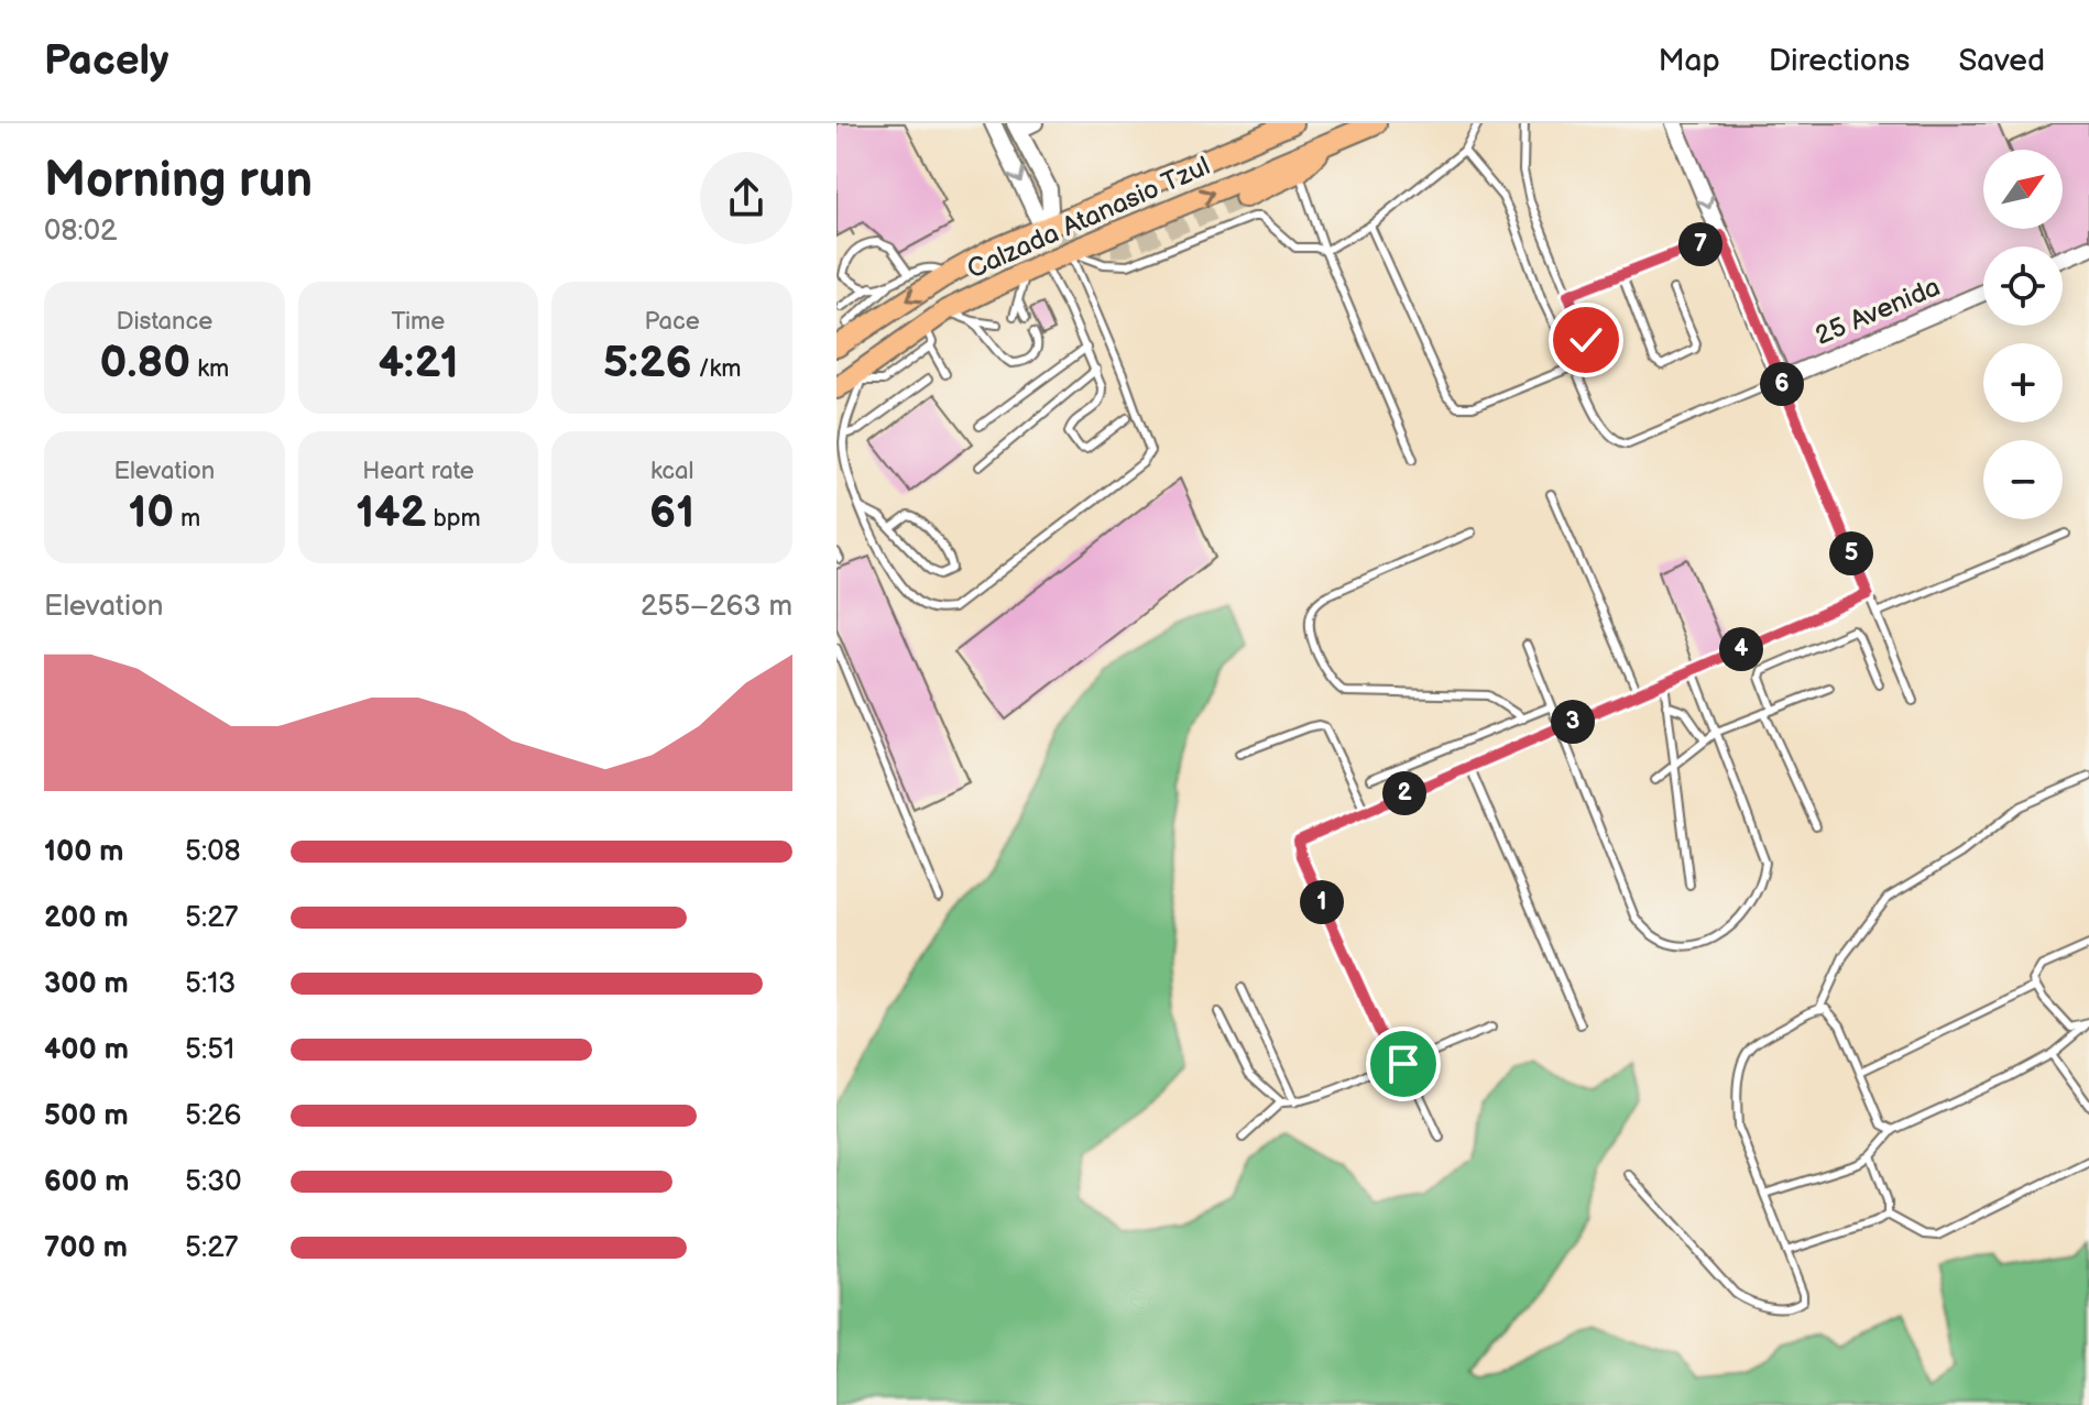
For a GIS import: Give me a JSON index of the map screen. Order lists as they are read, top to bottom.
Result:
{
  "streets": {
    "main road": ["Calzada Atanasio Tzul"],
    "street": ["25 Avenida"]
  },
  "north": "top right",
  "page": {
    "header": "Pacely",
    "nav": ["Map", "Directions", "Saved"],
    "heading": ["Morning run", "08:02"],
    "map_buttons": ["+", "−"],
    "pins": [
      "7",
      "6",
      "5",
      "4",
      "3",
      "2",
      "1"
    ],
    "stats": [
      ["Distance", "0.80 km"],
      ["Time", "4:21"],
      ["Pace", "5:26 /km"],
      ["Elevation", "10 m"],
      ["Heart rate", "142 bpm"],
      ["kcal", "61"]
    ],
    "chart": ["Elevation", "255–263 m"],
    "list": [
      {
        "name": "100 m",
        "note": "5:08"
      },
      {
        "name": "200 m",
        "note": "5:27"
      },
      {
        "name": "300 m",
        "note": "5:13"
      },
      {
        "name": "400 m",
        "note": "5:51"
      },
      {
        "name": "500 m",
        "note": "5:26"
      },
      {
        "name": "600 m",
        "note": "5:30"
      },
      {
        "name": "700 m",
        "note": "5:27"
      }
    ]
  }
}
